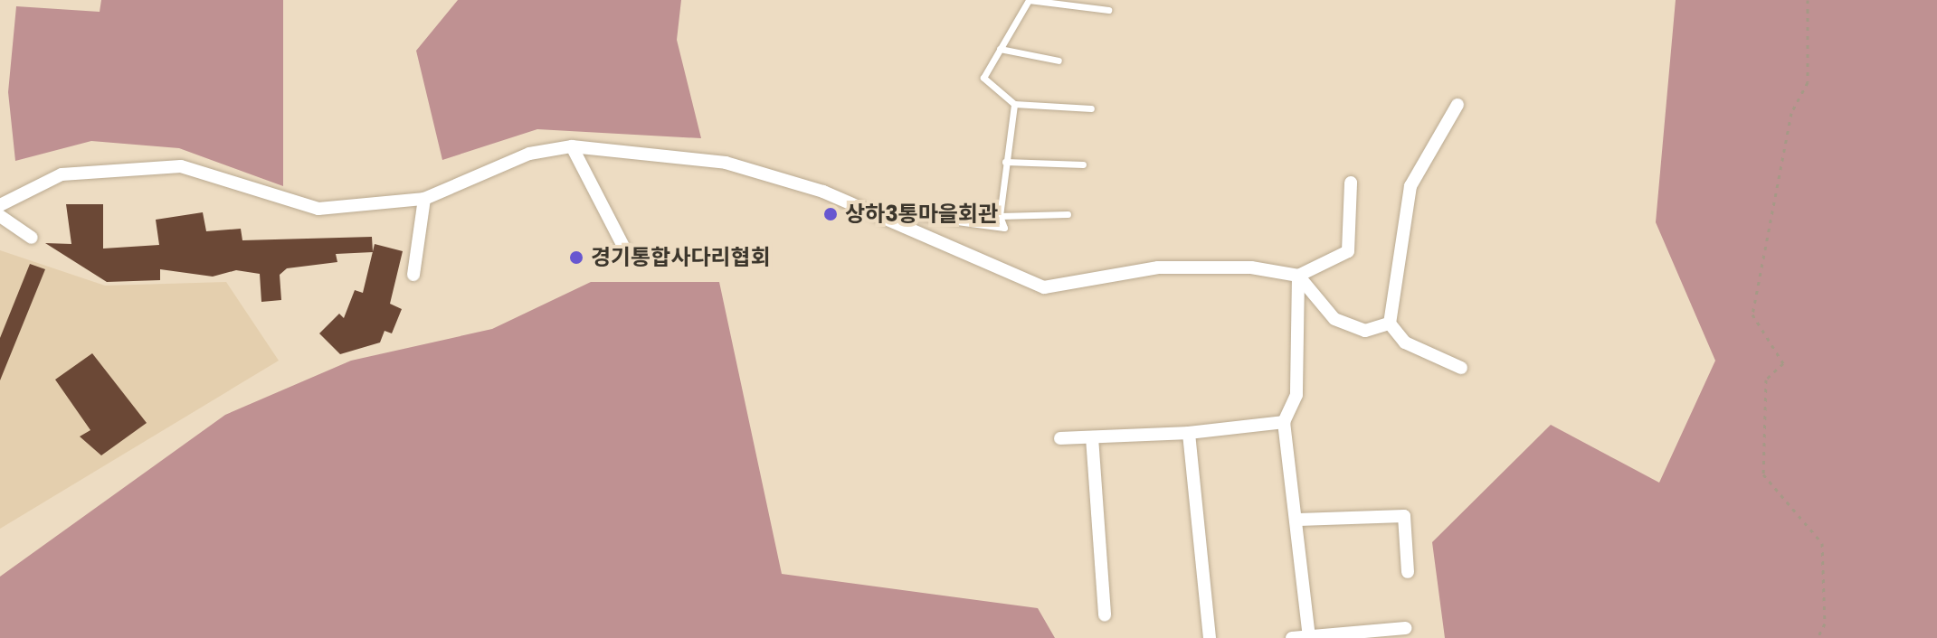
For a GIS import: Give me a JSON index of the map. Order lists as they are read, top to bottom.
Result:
{
  "places": ["상하3통마을회관", "경기통합사다리협회"]
}
